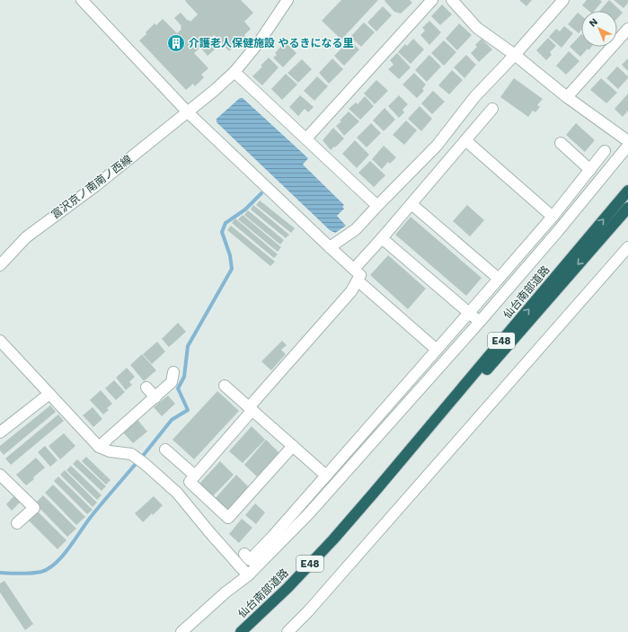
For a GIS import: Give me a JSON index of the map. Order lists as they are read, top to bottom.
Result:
{
  "streets": {
    "highway": ["仙台南部道路", "E48"],
    "street": ["富沢京ノ南南ノ西線"]
  },
  "places": {
    "building": ["介護老人保健施設 やるきになる里"]
  },
  "north": "top left"
}
